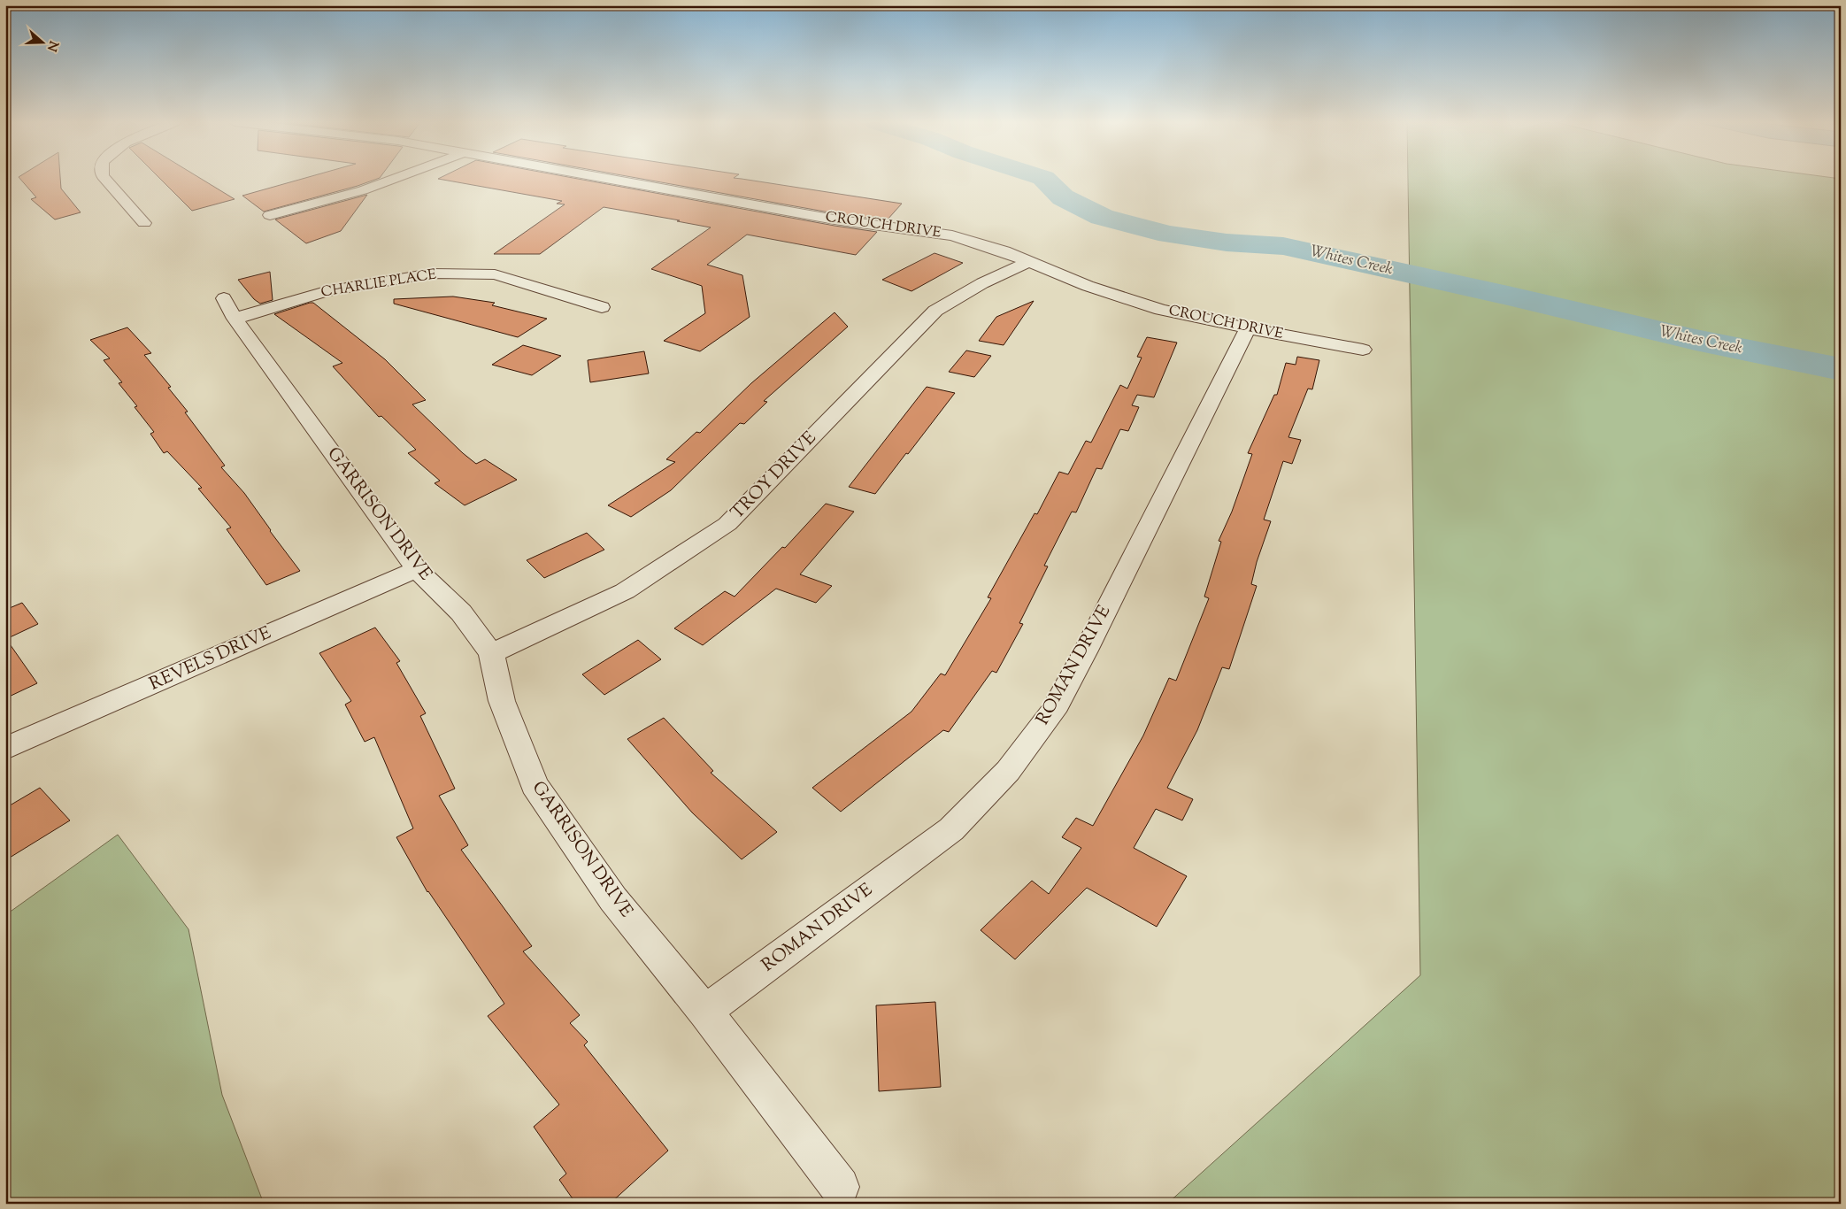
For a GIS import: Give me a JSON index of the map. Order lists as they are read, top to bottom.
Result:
{
  "streets": {
    "street": [
      "CROUCH DRIVE",
      "CHARLIE PLACE",
      "TROY DRIVE",
      "GARRISON DRIVE",
      "REVELS DRIVE",
      "ROMAN DRIVE"
    ]
  },
  "crossings": [
    ["CROUCH DRIVE", "TROY DRIVE"],
    ["CROUCH DRIVE", "ROMAN DRIVE"],
    ["CHARLIE PLACE", "GARRISON DRIVE"],
    ["TROY DRIVE", "GARRISON DRIVE"],
    ["GARRISON DRIVE", "REVELS DRIVE"],
    ["GARRISON DRIVE", "ROMAN DRIVE"]
  ],
  "water": ["Whites Creek"],
  "north": "right"
}
